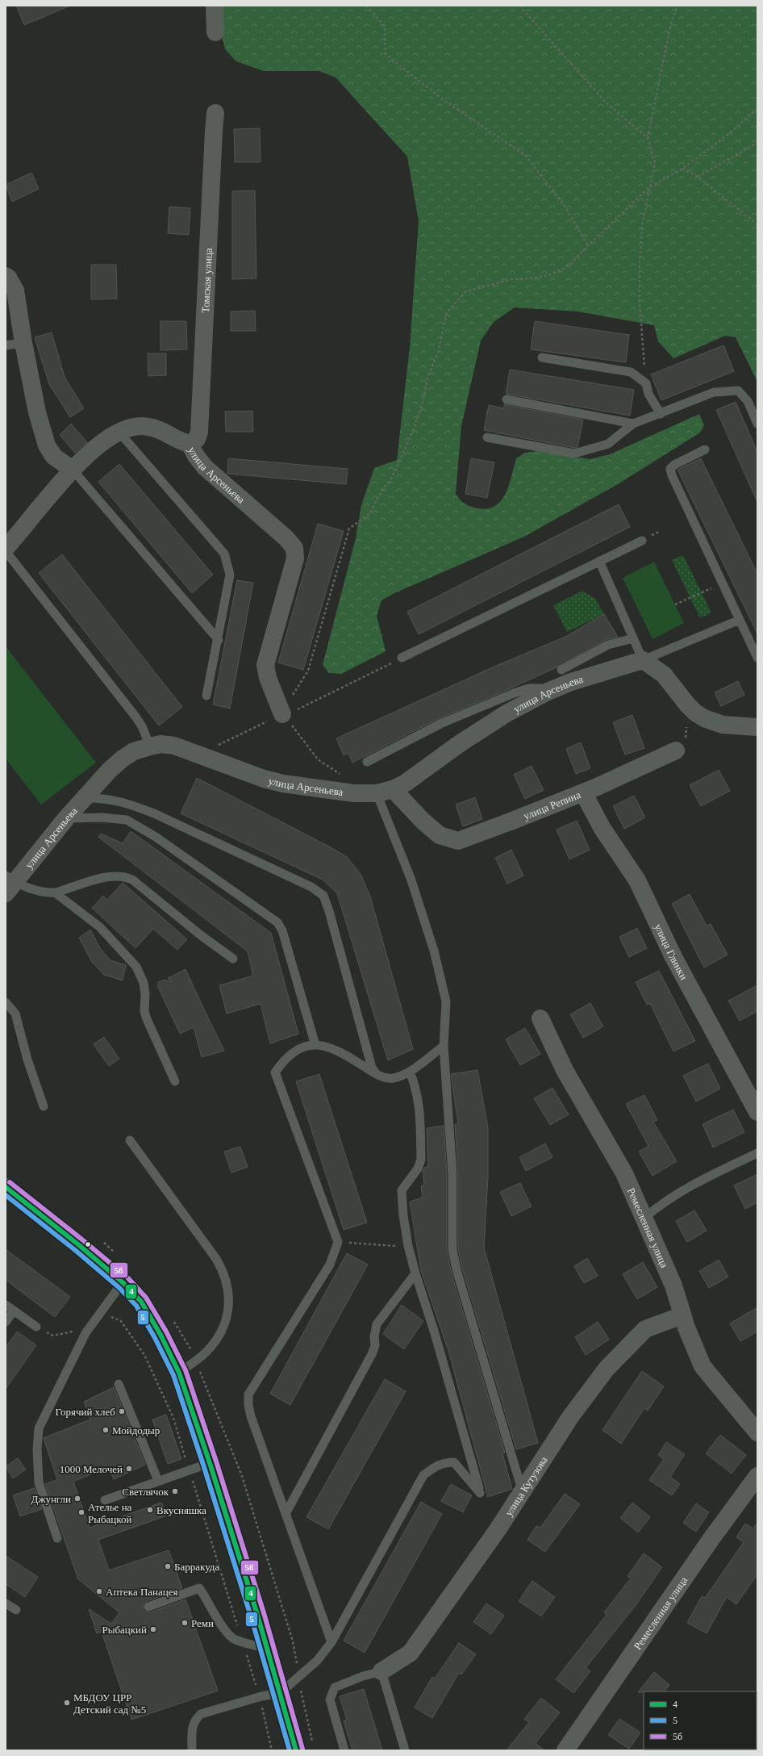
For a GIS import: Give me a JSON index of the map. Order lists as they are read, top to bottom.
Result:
{
  "streets": {
    "street": [
      "Томская улица",
      "улица Арсеньева",
      "улица Репина",
      "улица Глинки",
      "Ремесленная улица",
      "улица Кутузова"
    ]
  },
  "crossings": [
    ["Томская улица", "улица Арсеньева"],
    ["улица Арсеньева", "улица Репина"],
    ["улица Репина", "улица Глинки"],
    ["Ремесленная улица", "улица Кутузова"]
  ],
  "places": [
    "Горячий хлеб",
    "Мойдодыр",
    "1000 Мелочей",
    "Светлячок",
    "Джунгли",
    "Вкусняшка",
    "Ателье на Рыбацкой",
    "Барракуда",
    "Аптека Панацея",
    "Реми",
    "Рыбацкий",
    "МБДОУ ЦРР Детский сад №5"
  ],
  "lines": ["transit line 5б", "transit line 4", "transit line 5"],
  "legend": ["4", "5", "5б"]
}
